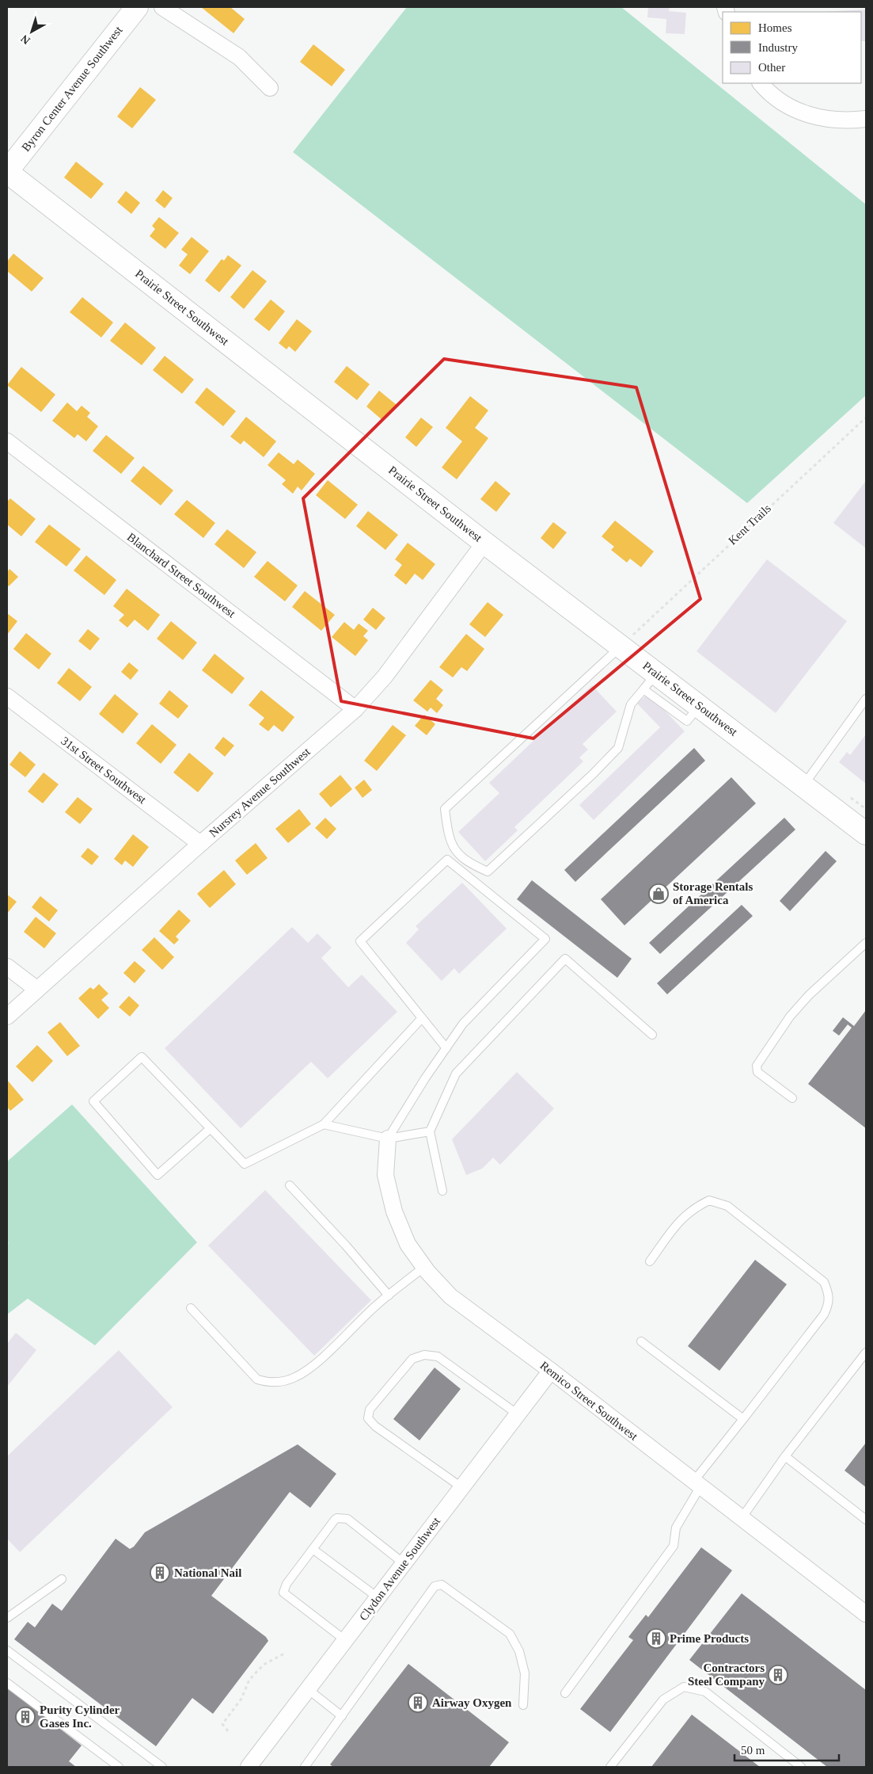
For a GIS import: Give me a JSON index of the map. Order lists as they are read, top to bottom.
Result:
{
  "streets": {
    "street": [
      "Byron Center Avenue Southwest",
      "Prairie Street Southwest",
      "Blanchard Street Southwest",
      "31st Street Southwest",
      "Nursrey Avenue Southwest",
      "Remico Street Southwest",
      "Clydon Avenue Southwest"
    ],
    "path": ["Kent Trails"]
  },
  "crossings": [
    ["Byron Center Avenue Southwest", "Prairie Street Southwest"],
    ["Prairie Street Southwest", "Kent Trails"],
    ["Prairie Street Southwest", "Nursrey Avenue Southwest"],
    ["Blanchard Street Southwest", "Nursrey Avenue Southwest"],
    ["31st Street Southwest", "Nursrey Avenue Southwest"],
    ["Remico Street Southwest", "Clydon Avenue Southwest"]
  ],
  "places": {
    "shop": ["Storage Rentals of America"],
    "building": [
      "National Nail",
      "Prime Products",
      "Contractors Steel Company",
      "Airway Oxygen",
      "Purity Cylinder Gases Inc."
    ]
  },
  "legend": ["Homes", "Industry", "Other"],
  "scale_bar": "50 m",
  "north": "bottom left"
}
